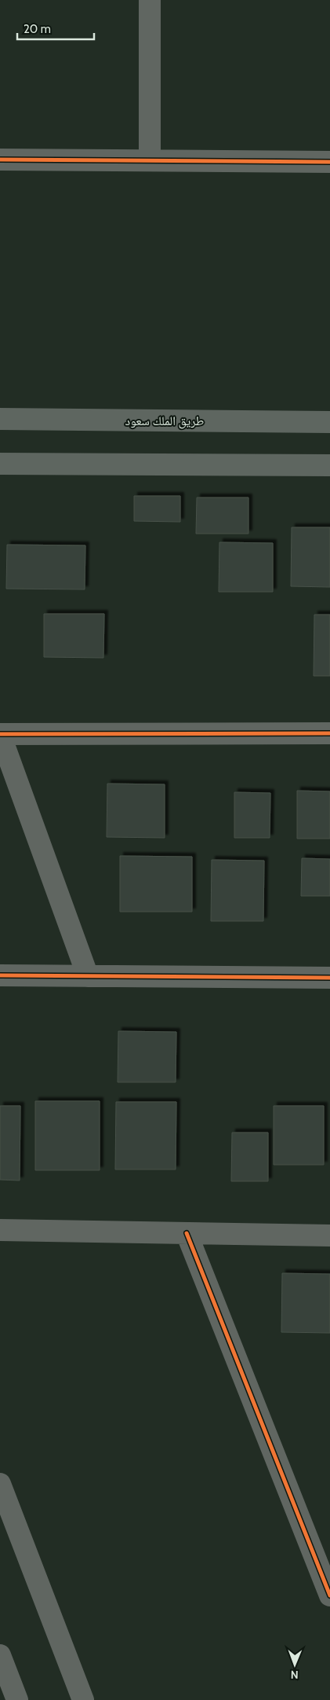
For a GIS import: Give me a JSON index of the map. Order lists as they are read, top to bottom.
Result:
{
  "streets": {
    "main road": ["طريق الملك سعود"]
  },
  "scale_bar": "20 m",
  "north": "bottom"
}
